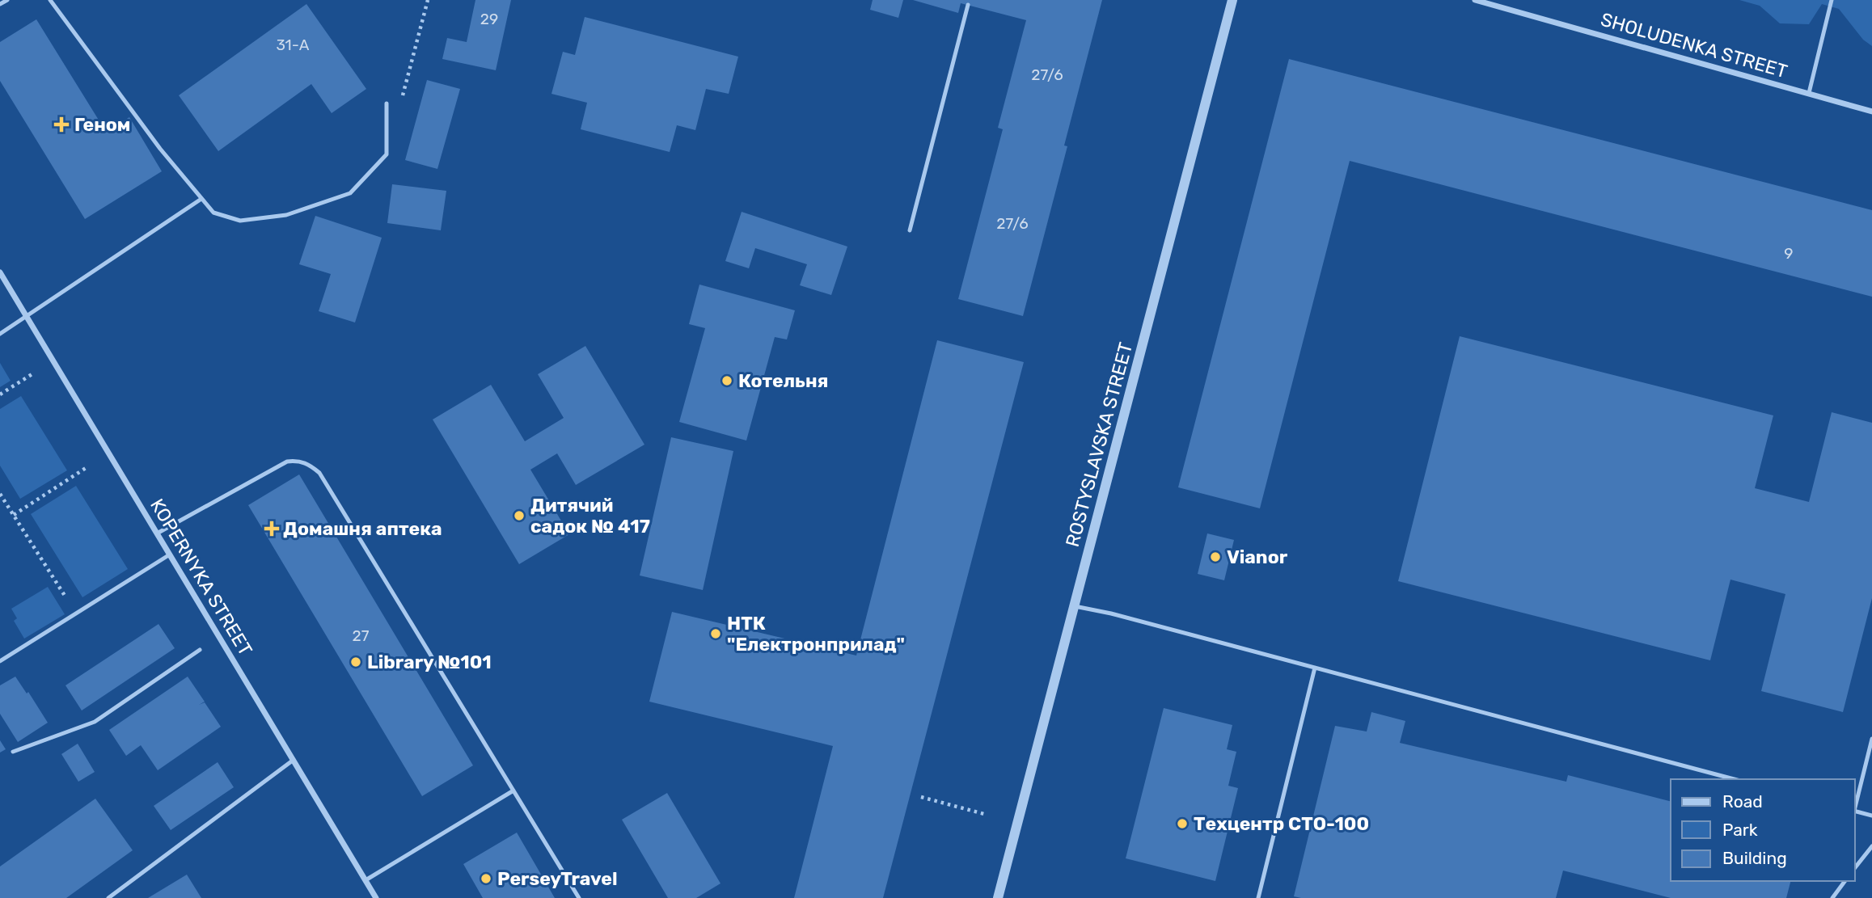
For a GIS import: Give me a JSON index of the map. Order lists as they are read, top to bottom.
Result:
{
  "streets": {
    "street": ["SHOLUDENKA STREET", "ROSTYSLAVSKA STREET", "KOPERNYKA STREET"]
  },
  "places": {
    "health": ["Геном", "Домашня аптека"],
    "other": [
      "Котельня",
      "Дитячий садок № 417",
      "Vianor",
      "НТК \"Електронприлад\"",
      "Library №101",
      "Техцентр СТО-100",
      "PerseyTravel"
    ]
  },
  "house_numbers": [
    "29",
    "31-А",
    "27/6",
    "27/6",
    "9",
    "27"
  ],
  "legend": ["Road", "Park", "Building"]
}
